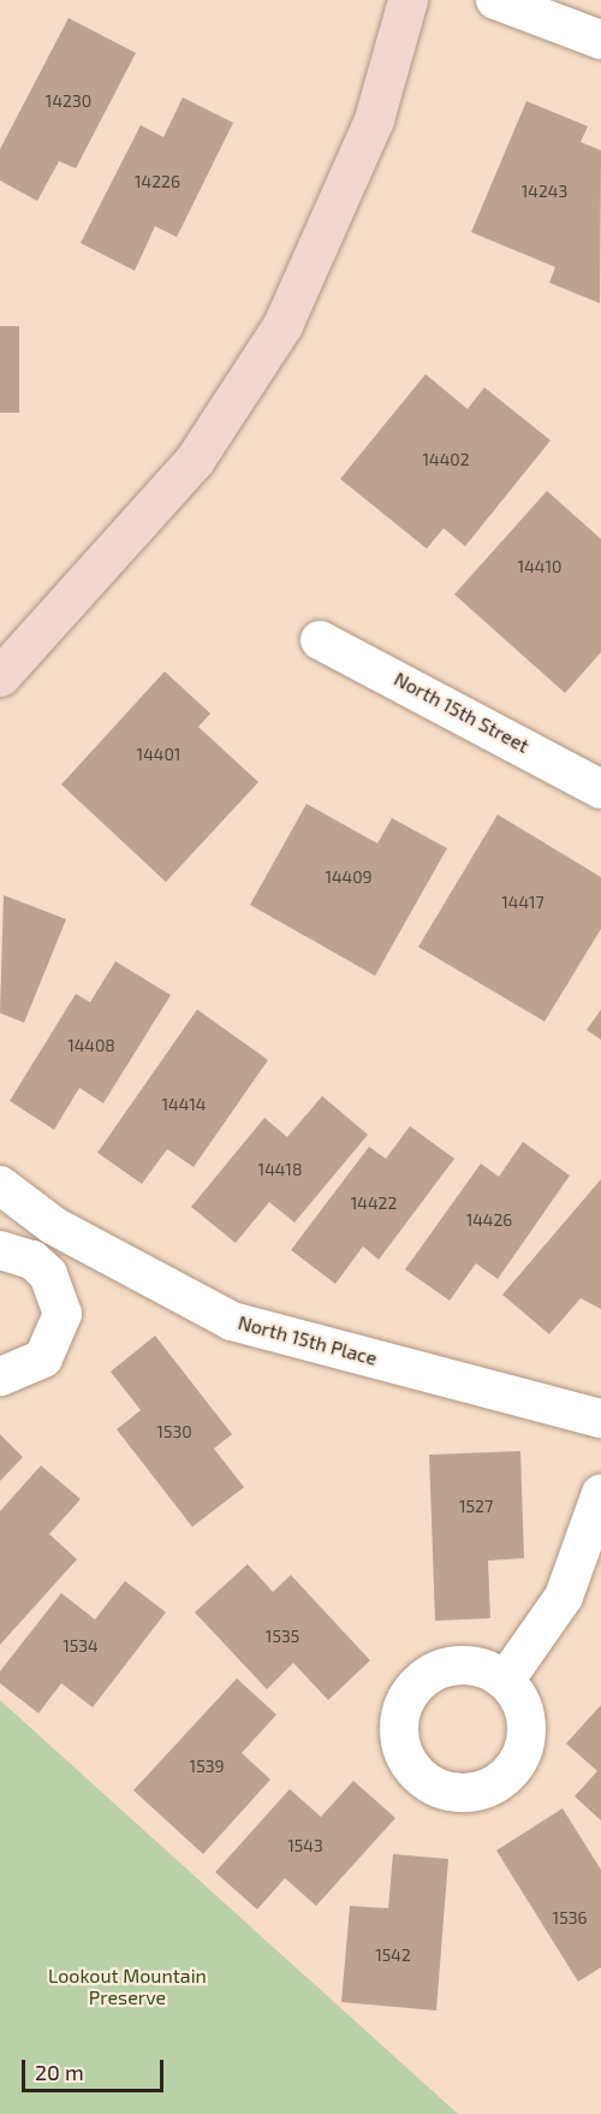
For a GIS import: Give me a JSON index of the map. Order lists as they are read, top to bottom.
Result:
{
  "streets": {
    "street": ["North 15th Street", "North 15th Place"]
  },
  "parks": ["Lookout Mountain Preserve"],
  "house_numbers": [
    "14230",
    "14226",
    "14243",
    "14402",
    "14410",
    "14401",
    "14409",
    "14417",
    "14408",
    "14414",
    "14418",
    "14422",
    "14426",
    "1530",
    "1527",
    "1535",
    "1534",
    "1539",
    "1543",
    "1536",
    "1542"
  ],
  "scale_bar": "20 m"
}
